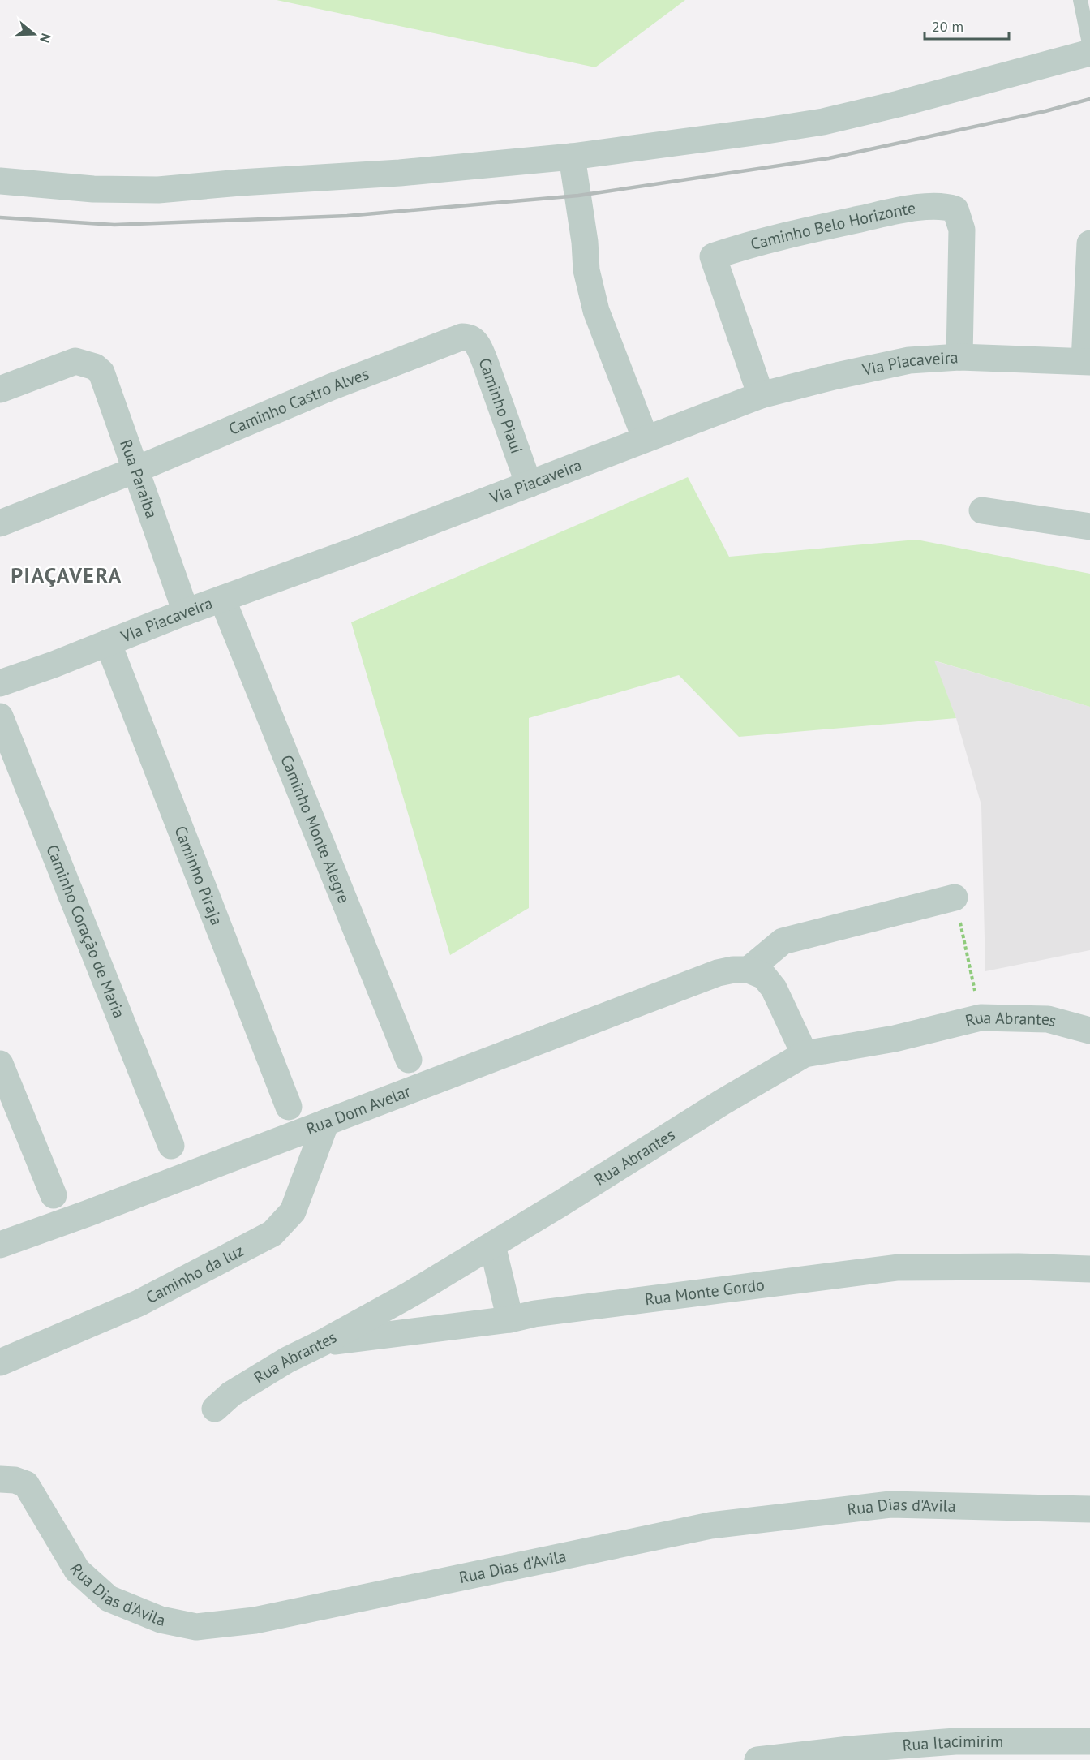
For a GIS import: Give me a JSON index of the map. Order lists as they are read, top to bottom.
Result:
{
  "streets": {
    "street": [
      "Caminho Belo Horizonte",
      "Via Piacaveira",
      "Caminho Castro Alves",
      "Caminho Piauí",
      "Rua Paraíba",
      "Caminho Monte Alegre",
      "Caminho Piraja",
      "Caminho Coração de Maria",
      "Rua Abrantes",
      "Rua Dom Avelar",
      "Caminho da luz",
      "Rua Monte Gordo",
      "Rua Dias d'Avila",
      "Rua Itacimirim"
    ]
  },
  "crossings": [
    ["Caminho Belo Horizonte", "Via Piacaveira"],
    ["Via Piacaveira", "Caminho Piauí"],
    ["Via Piacaveira", "Rua Paraíba"],
    ["Via Piacaveira", "Caminho Monte Alegre"],
    ["Via Piacaveira", "Caminho Piraja"],
    ["Caminho Castro Alves", "Caminho Piauí"],
    ["Caminho Castro Alves", "Rua Paraíba"],
    ["Rua Abrantes", "Rua Monte Gordo"],
    ["Rua Dom Avelar", "Caminho da luz"]
  ],
  "districts": ["PIAÇAVERA"],
  "scale_bar": "20 m",
  "north": "right"
}
